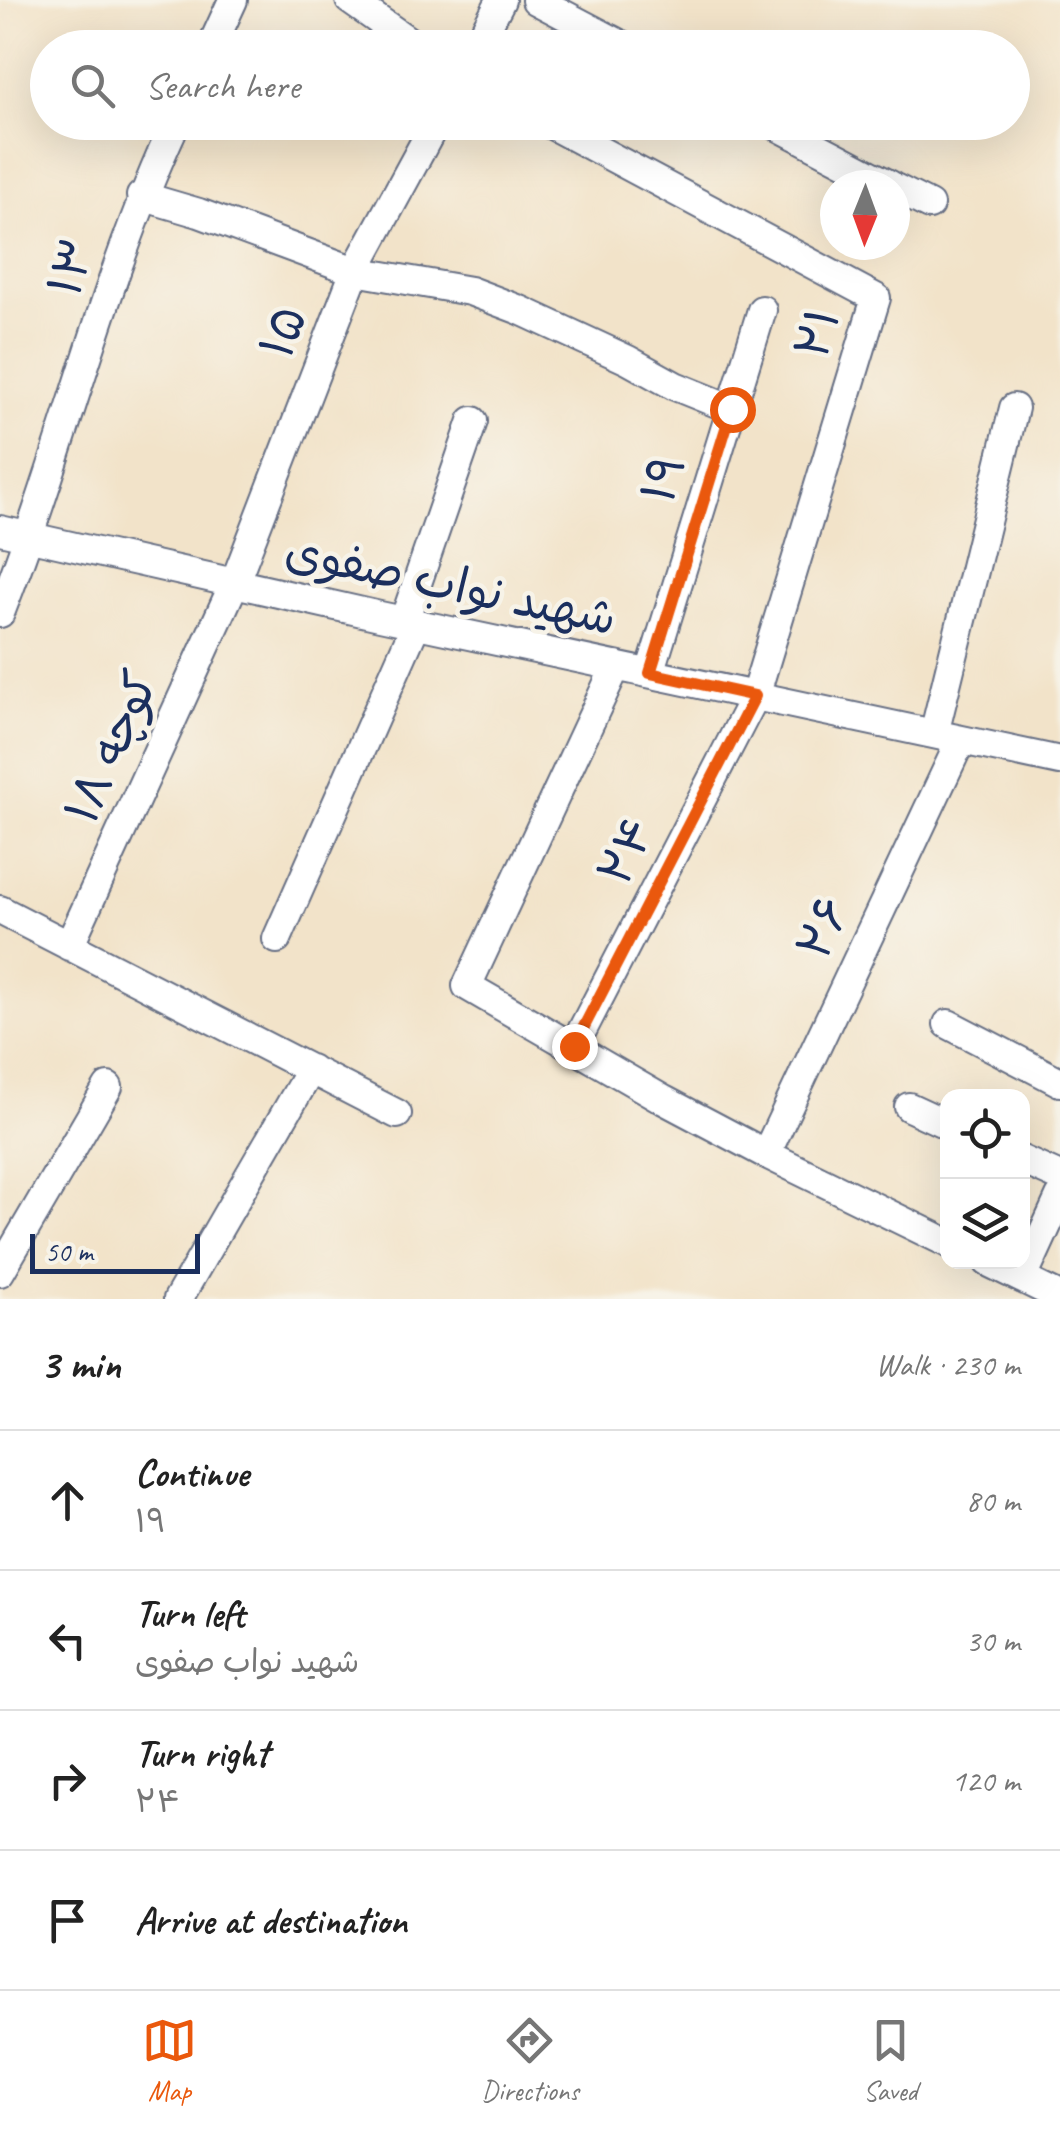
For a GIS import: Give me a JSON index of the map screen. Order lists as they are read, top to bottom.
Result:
{
  "streets": {
    "street": [
      "۱۳",
      "۱۵",
      "۲۱",
      "۱۹",
      "شهید نواب صفوی",
      "کوچه ۱۸",
      "۲۴",
      "۲۶"
    ]
  },
  "crossings": [
    ["۱۳", "شهید نواب صفوی"],
    ["۱۵", "شهید نواب صفوی"],
    ["۱۵", "کوچه ۱۸"],
    ["۲۱", "شهید نواب صفوی"],
    ["۲۱", "۲۴"],
    ["۱۹", "شهید نواب صفوی"],
    ["شهید نواب صفوی", "کوچه ۱۸"],
    ["شهید نواب صفوی", "۲۴"],
    ["شهید نواب صفوی", "۲۶"]
  ],
  "scale_bar": "50 m",
  "north": "bottom",
  "page": {
    "search": "Search here",
    "scale": "50 m",
    "heading": ["3 min", "Walk · 230 m"],
    "list": [
      ["Continue", "۱۹", "80 m"],
      ["Turn left", "شهید نواب صفوی", "30 m"],
      ["Turn right", "۲۴", "120 m"],
      "Arrive at destination"
    ],
    "nav": ["Map", "Directions", "Saved"]
  }
}
